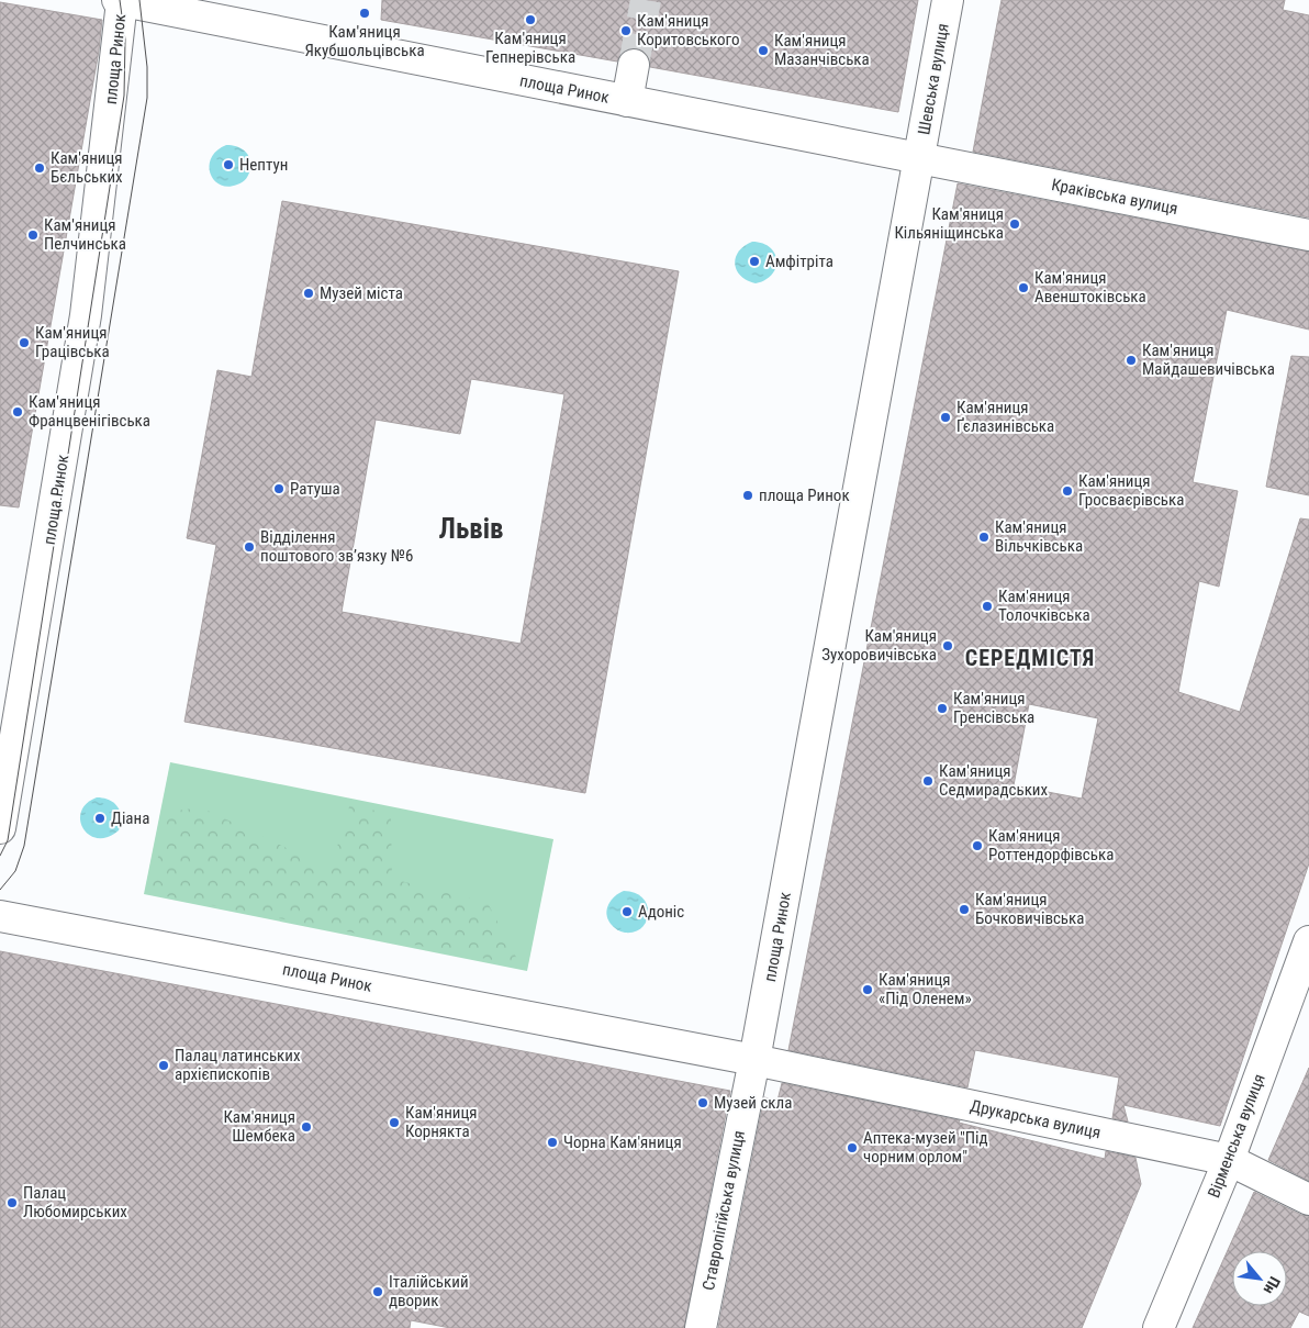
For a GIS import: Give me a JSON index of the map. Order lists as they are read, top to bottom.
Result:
{
  "streets": {
    "street": [
      "площа Ринок",
      "Шевська вулиця",
      "Краківська вулиця",
      "Друкарська вулиця",
      "Вірменська вулиця",
      "Ставропігійська вулиця"
    ]
  },
  "crossings": [
    ["площа Ринок", "Шевська вулиця"],
    ["площа Ринок", "Краківська вулиця"],
    ["площа Ринок", "Друкарська вулиця"],
    ["площа Ринок", "Ставропігійська вулиця"],
    ["Шевська вулиця", "Краківська вулиця"],
    ["Друкарська вулиця", "Вірменська вулиця"],
    ["Друкарська вулиця", "Ставропігійська вулиця"]
  ],
  "districts": ["Львів", "СЕРЕДМІСТЯ"],
  "places": [
    "Кам'яниця Якубшольцівська",
    "Кам'яниця Гепнерівська",
    "Кам'яниця Коритовського",
    "Кам'яниця Мазанчівська",
    "Нептун",
    "Кам'яниця Бєльських",
    "Кам'яниця Кільяніщинська",
    "Кам'яниця Пелчинська",
    "Амфітріта",
    "Кам'яниця Авенштоківська",
    "Музей міста",
    "Кам'яниця Грацівська",
    "Кам'яниця Майдашевичівська",
    "Кам'яниця Францвенігівська",
    "Кам'яниця Ґєлазинівська",
    "Ратуша",
    "Кам'яниця Гросваєрівська",
    "площа Ринок",
    "Кам'яниця Вільчківська",
    "Відділення поштового зв’язку №6",
    "Кам'яниця Толочківська",
    "Кам'яниця Зухоровичівська",
    "Кам'яниця Гренсівська",
    "Кам'яниця Седмирадських",
    "Діана",
    "Кам'яниця Роттендорфівська",
    "Кам'яниця Бочковичівська",
    "Адоніс",
    "Кам'яниця «Під Оленем»",
    "Палац латинських архієпископів",
    "Музей скла",
    "Кам'яниця Корнякта",
    "Кам'яниця Шембека",
    "Чорна Кам'яниця",
    "Аптека-музей \"Під чорним орлом\"",
    "Палац Любомирських",
    "Італійський дворик"
  ],
  "north": "bottom right"
}
